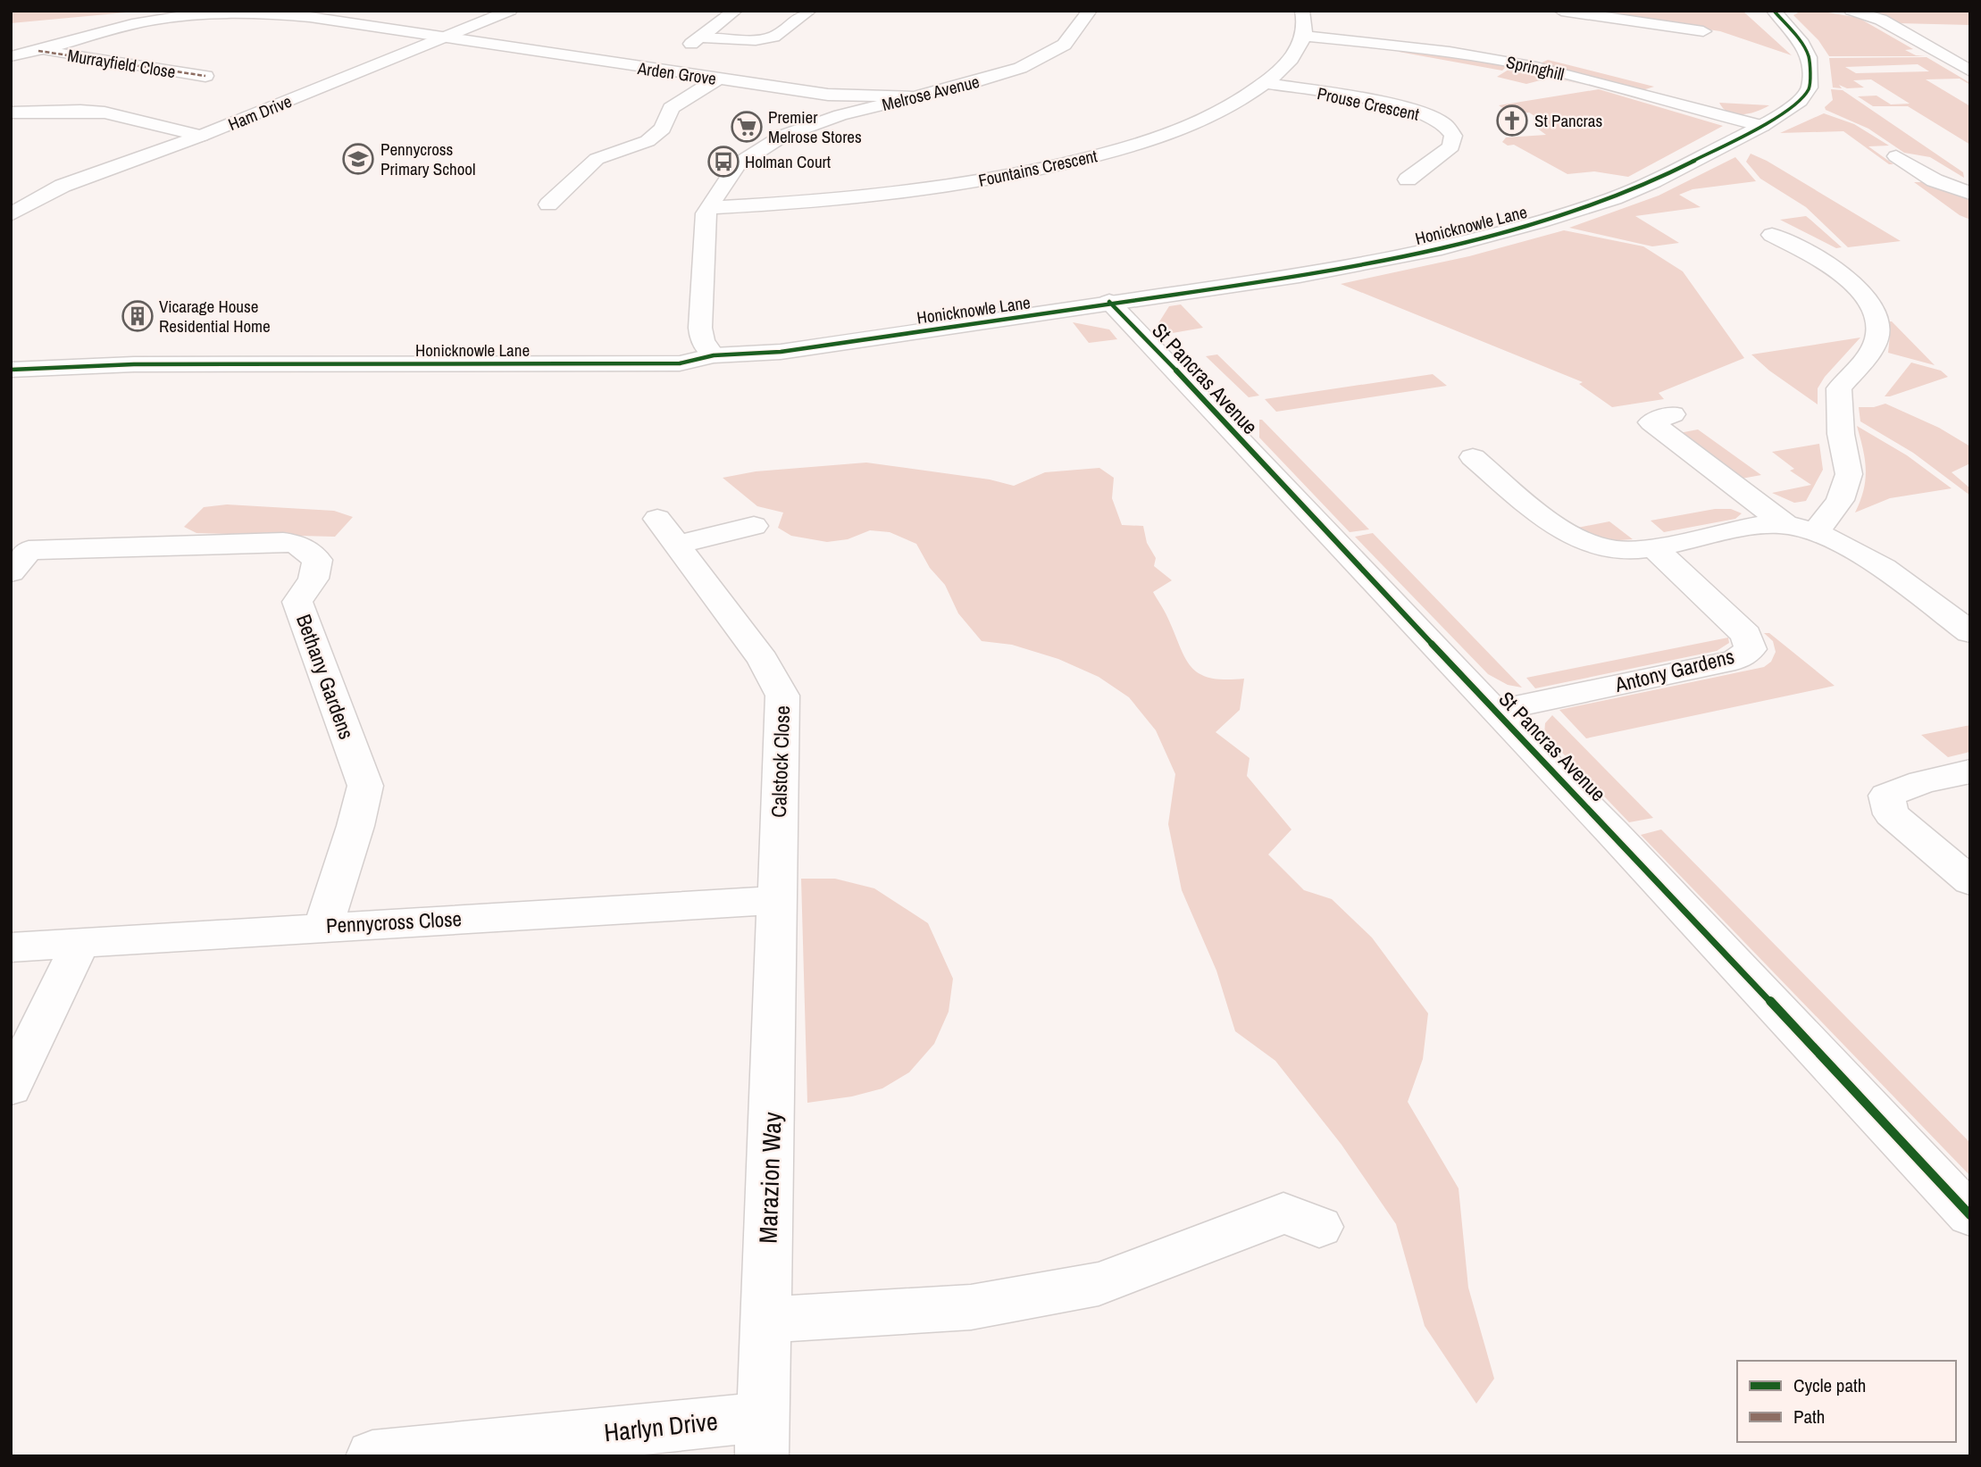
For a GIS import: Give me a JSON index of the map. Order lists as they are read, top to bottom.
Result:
{
  "streets": {
    "street": [
      "Murrayfield Close",
      "Springhill",
      "Arden Grove",
      "Melrose Avenue",
      "Prouse Crescent",
      "Ham Drive",
      "Fountains Crescent",
      "Honicknowle Lane",
      "St Pancras Avenue",
      "Antony Gardens",
      "Bethany Gardens",
      "Calstock Close",
      "Pennycross Close",
      "Marazion Way",
      "Harlyn Drive"
    ]
  },
  "crossings": [
    ["Murrayfield Close", "Arden Grove"],
    ["Springhill", "Fountains Crescent"],
    ["Springhill", "Honicknowle Lane"],
    ["Arden Grove", "Melrose Avenue"],
    ["Arden Grove", "Ham Drive"],
    ["Melrose Avenue", "Fountains Crescent"],
    ["Melrose Avenue", "Honicknowle Lane"],
    ["Prouse Crescent", "Fountains Crescent"],
    ["Honicknowle Lane", "St Pancras Avenue"],
    ["St Pancras Avenue", "Antony Gardens"],
    ["Bethany Gardens", "Pennycross Close"],
    ["Calstock Close", "Pennycross Close"],
    ["Calstock Close", "Marazion Way"],
    ["Pennycross Close", "Marazion Way"],
    ["Marazion Way", "Harlyn Drive"]
  ],
  "places": {
    "church": ["St Pancras"],
    "supermarket": ["Premier Melrose Stores"],
    "school or university": ["Pennycross Primary School"],
    "bus stop": ["Holman Court"],
    "building": ["Vicarage House Residential Home"]
  },
  "legend": ["Cycle path", "Path"]
}
